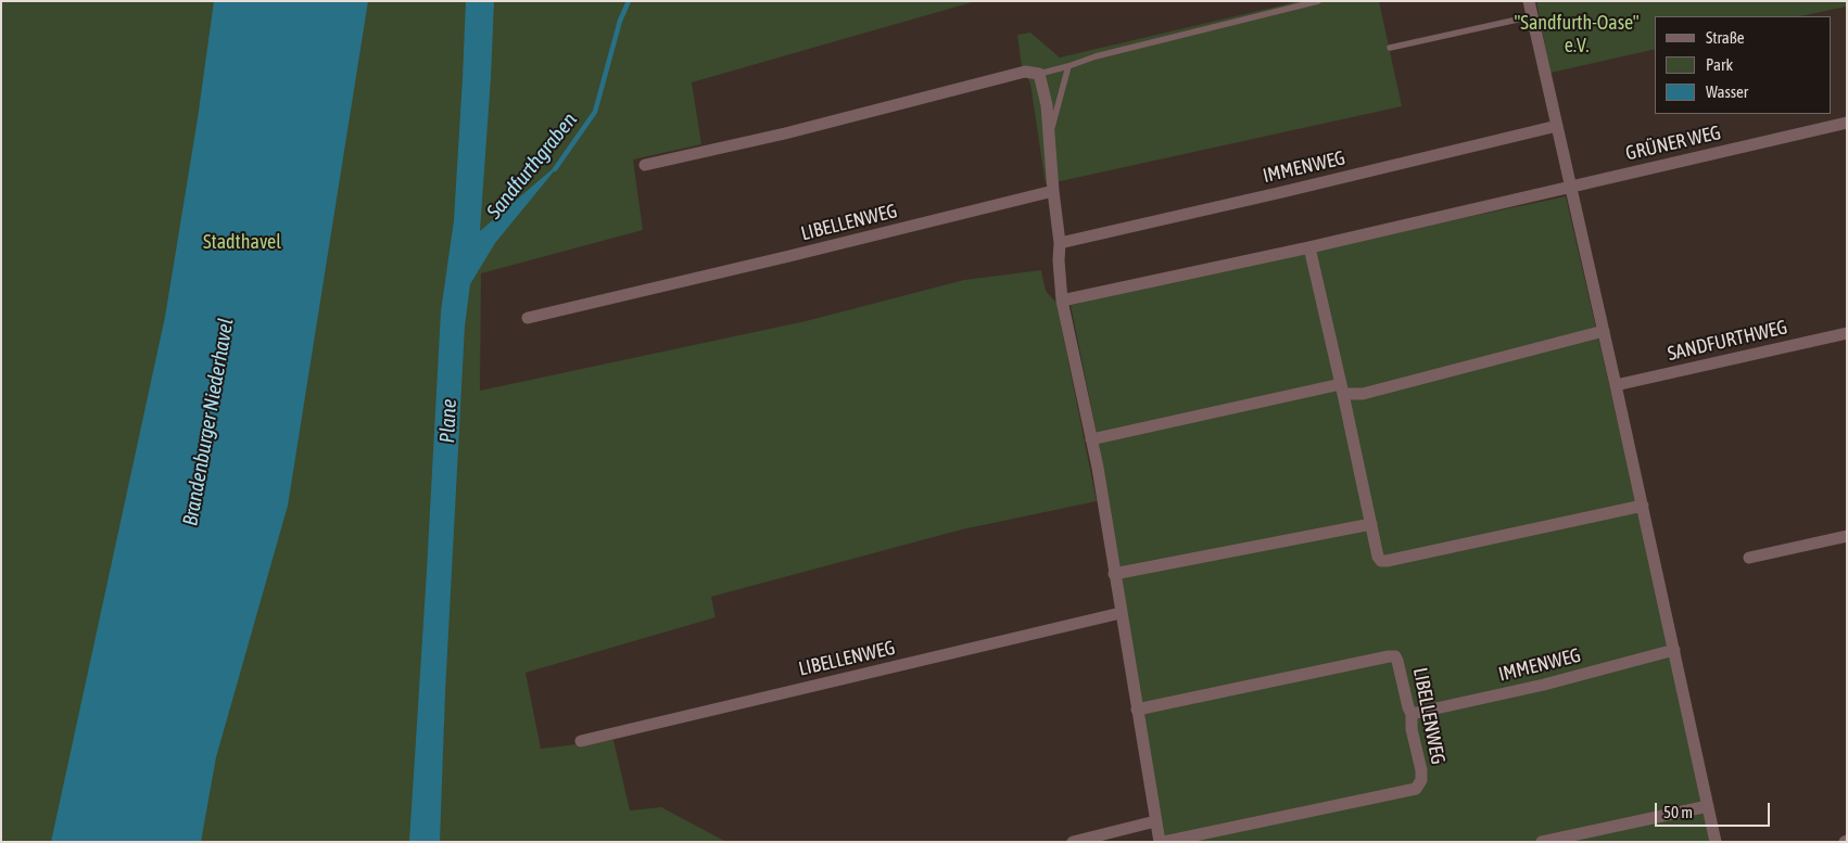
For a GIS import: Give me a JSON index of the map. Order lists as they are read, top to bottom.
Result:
{
  "streets": {
    "street": [
      "GRÜNER WEG",
      "IMMENWEG",
      "LIBELLENWEG",
      "SANDFURTHWEG"
    ]
  },
  "crossings": [
    ["IMMENWEG", "LIBELLENWEG"]
  ],
  "water": ["Sandfurthgraben", "Plane", "Brandenburger Niederhavel"],
  "parks": ["\"Sandfurth-Oase\" e.V.", "Stadthavel"],
  "legend": ["Straße", "Park", "Wasser"],
  "scale_bar": "50 m"
}
